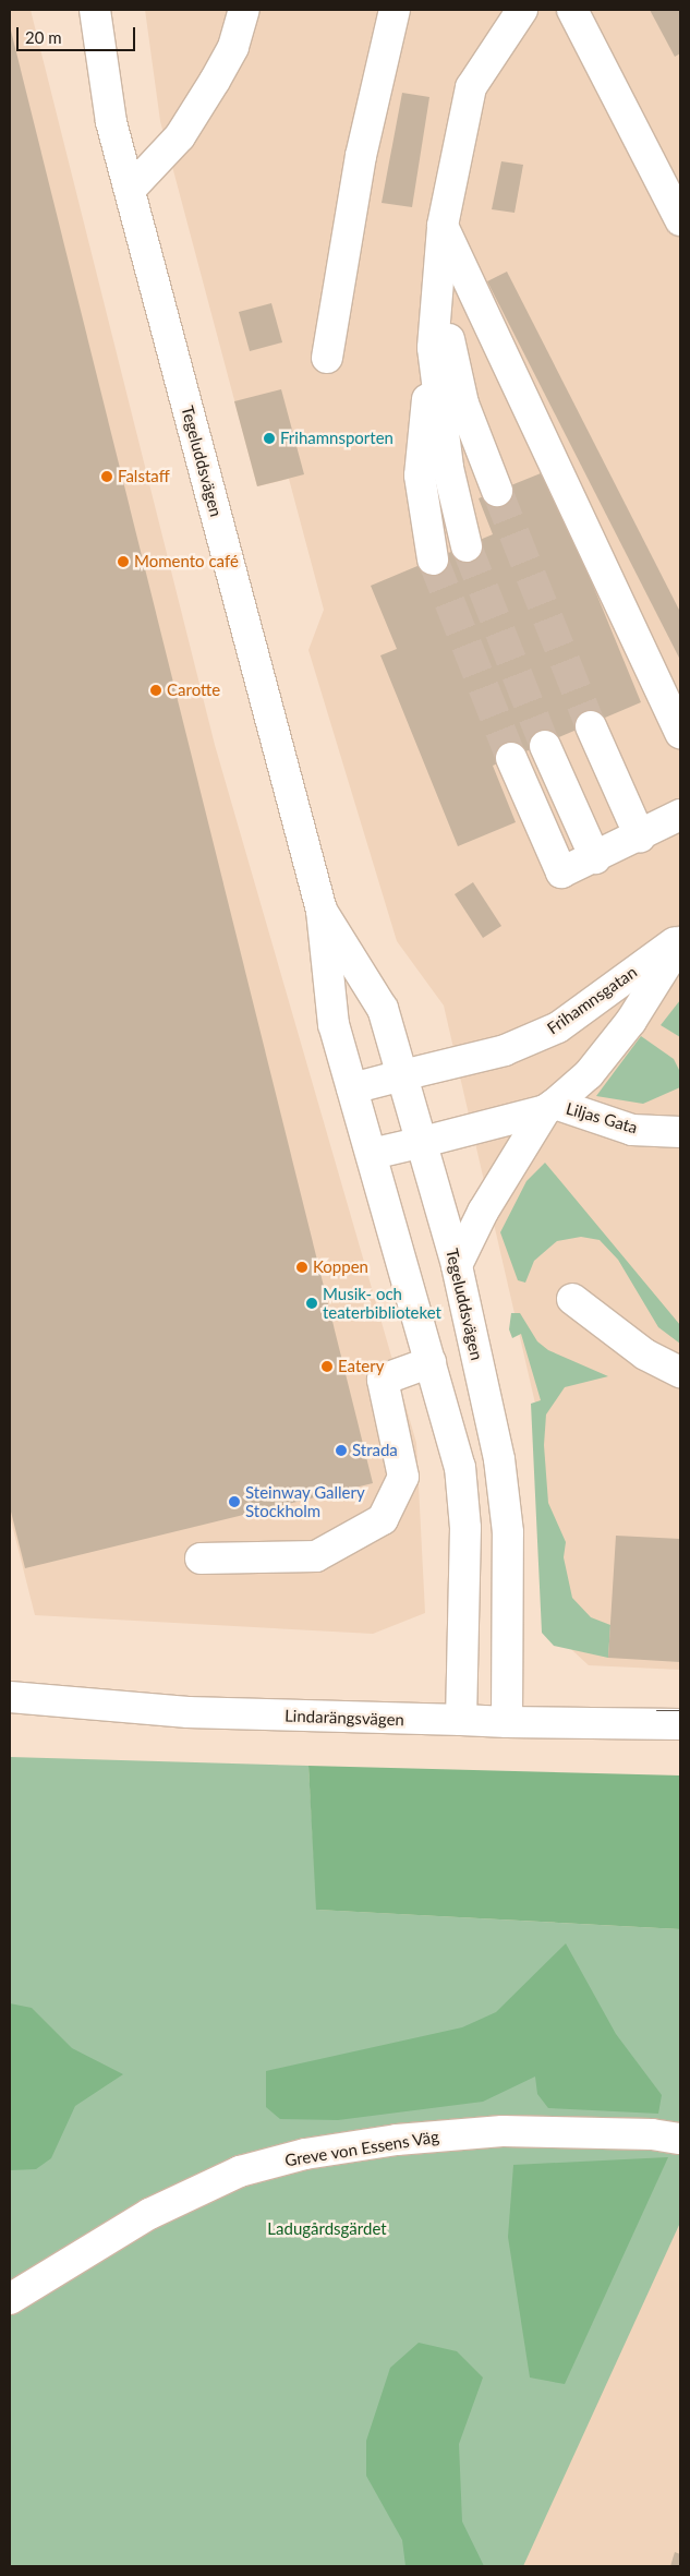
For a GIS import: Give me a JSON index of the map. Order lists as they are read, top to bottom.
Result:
{
  "streets": {
    "main road": [
      "Tegeluddsvägen",
      "Frihamnsgatan",
      "Liljas Gata",
      "Lindarängsvägen",
      "Greve von Essens Väg"
    ]
  },
  "crossings": [
    ["Tegeluddsvägen", "Frihamnsgatan"],
    ["Tegeluddsvägen", "Lindarängsvägen"],
    ["Frihamnsgatan", "Liljas Gata"]
  ],
  "parks": ["Ladugårdsgärdet"],
  "places": [
    "Frihamnsporten",
    "Falstaff",
    "Momento café",
    "Carotte",
    "Koppen",
    "Musik- och teaterbiblioteket",
    "Eatery",
    "Strada",
    "Steinway Gallery Stockholm"
  ],
  "scale_bar": "20 m"
}
